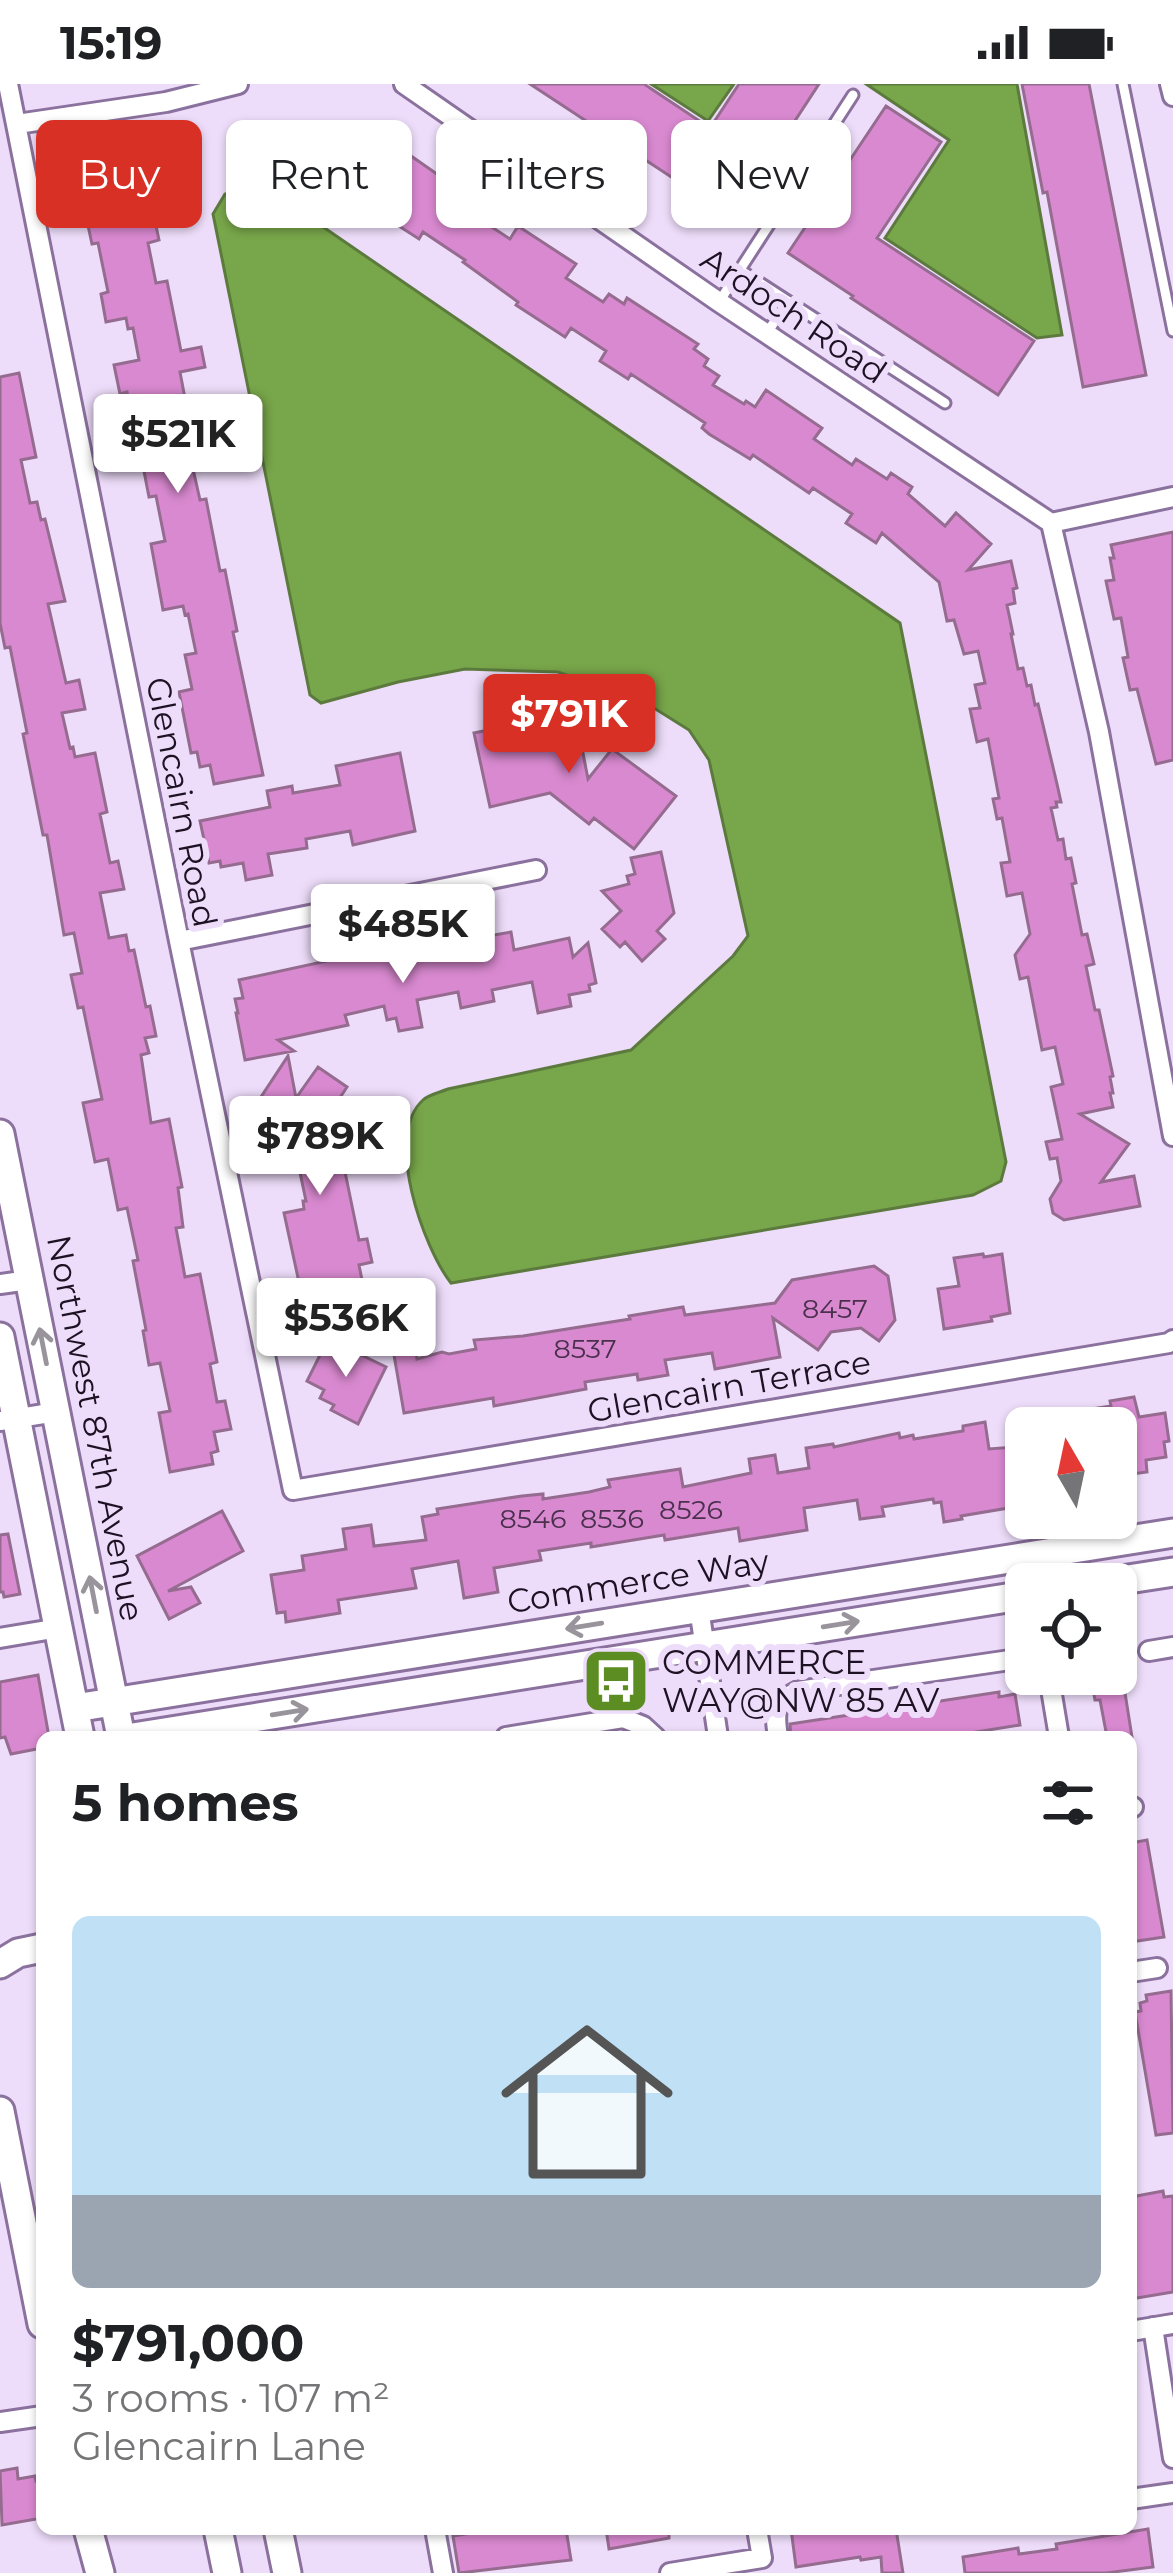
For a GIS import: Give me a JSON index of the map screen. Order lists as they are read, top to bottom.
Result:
{
  "streets": {
    "street": [
      "Ardoch Road",
      "Glencairn Road",
      "Glencairn Terrace",
      "Northwest 87th Avenue",
      "Commerce Way"
    ]
  },
  "crossings": [
    ["Glencairn Road", "Glencairn Terrace"],
    ["Northwest 87th Avenue", "Commerce Way"]
  ],
  "places": {
    "bus stop": ["COMMERCE WAY@NW 85 AV"]
  },
  "house_numbers": [
    "8457",
    "8537",
    "8526",
    "8546",
    "8536"
  ],
  "north": "top",
  "page": {
    "status": "15:19",
    "chip": [
      "Buy",
      "Rent",
      "Filters",
      "New"
    ],
    "price": [
      "$521K",
      "$791K",
      "$485K",
      "$789K",
      "$536K"
    ],
    "heading": "5 homes",
    "list": [
      {
        "name": "$791,000",
        "note": "3 rooms · 107 m² · Glencairn Lane"
      }
    ]
  }
}
